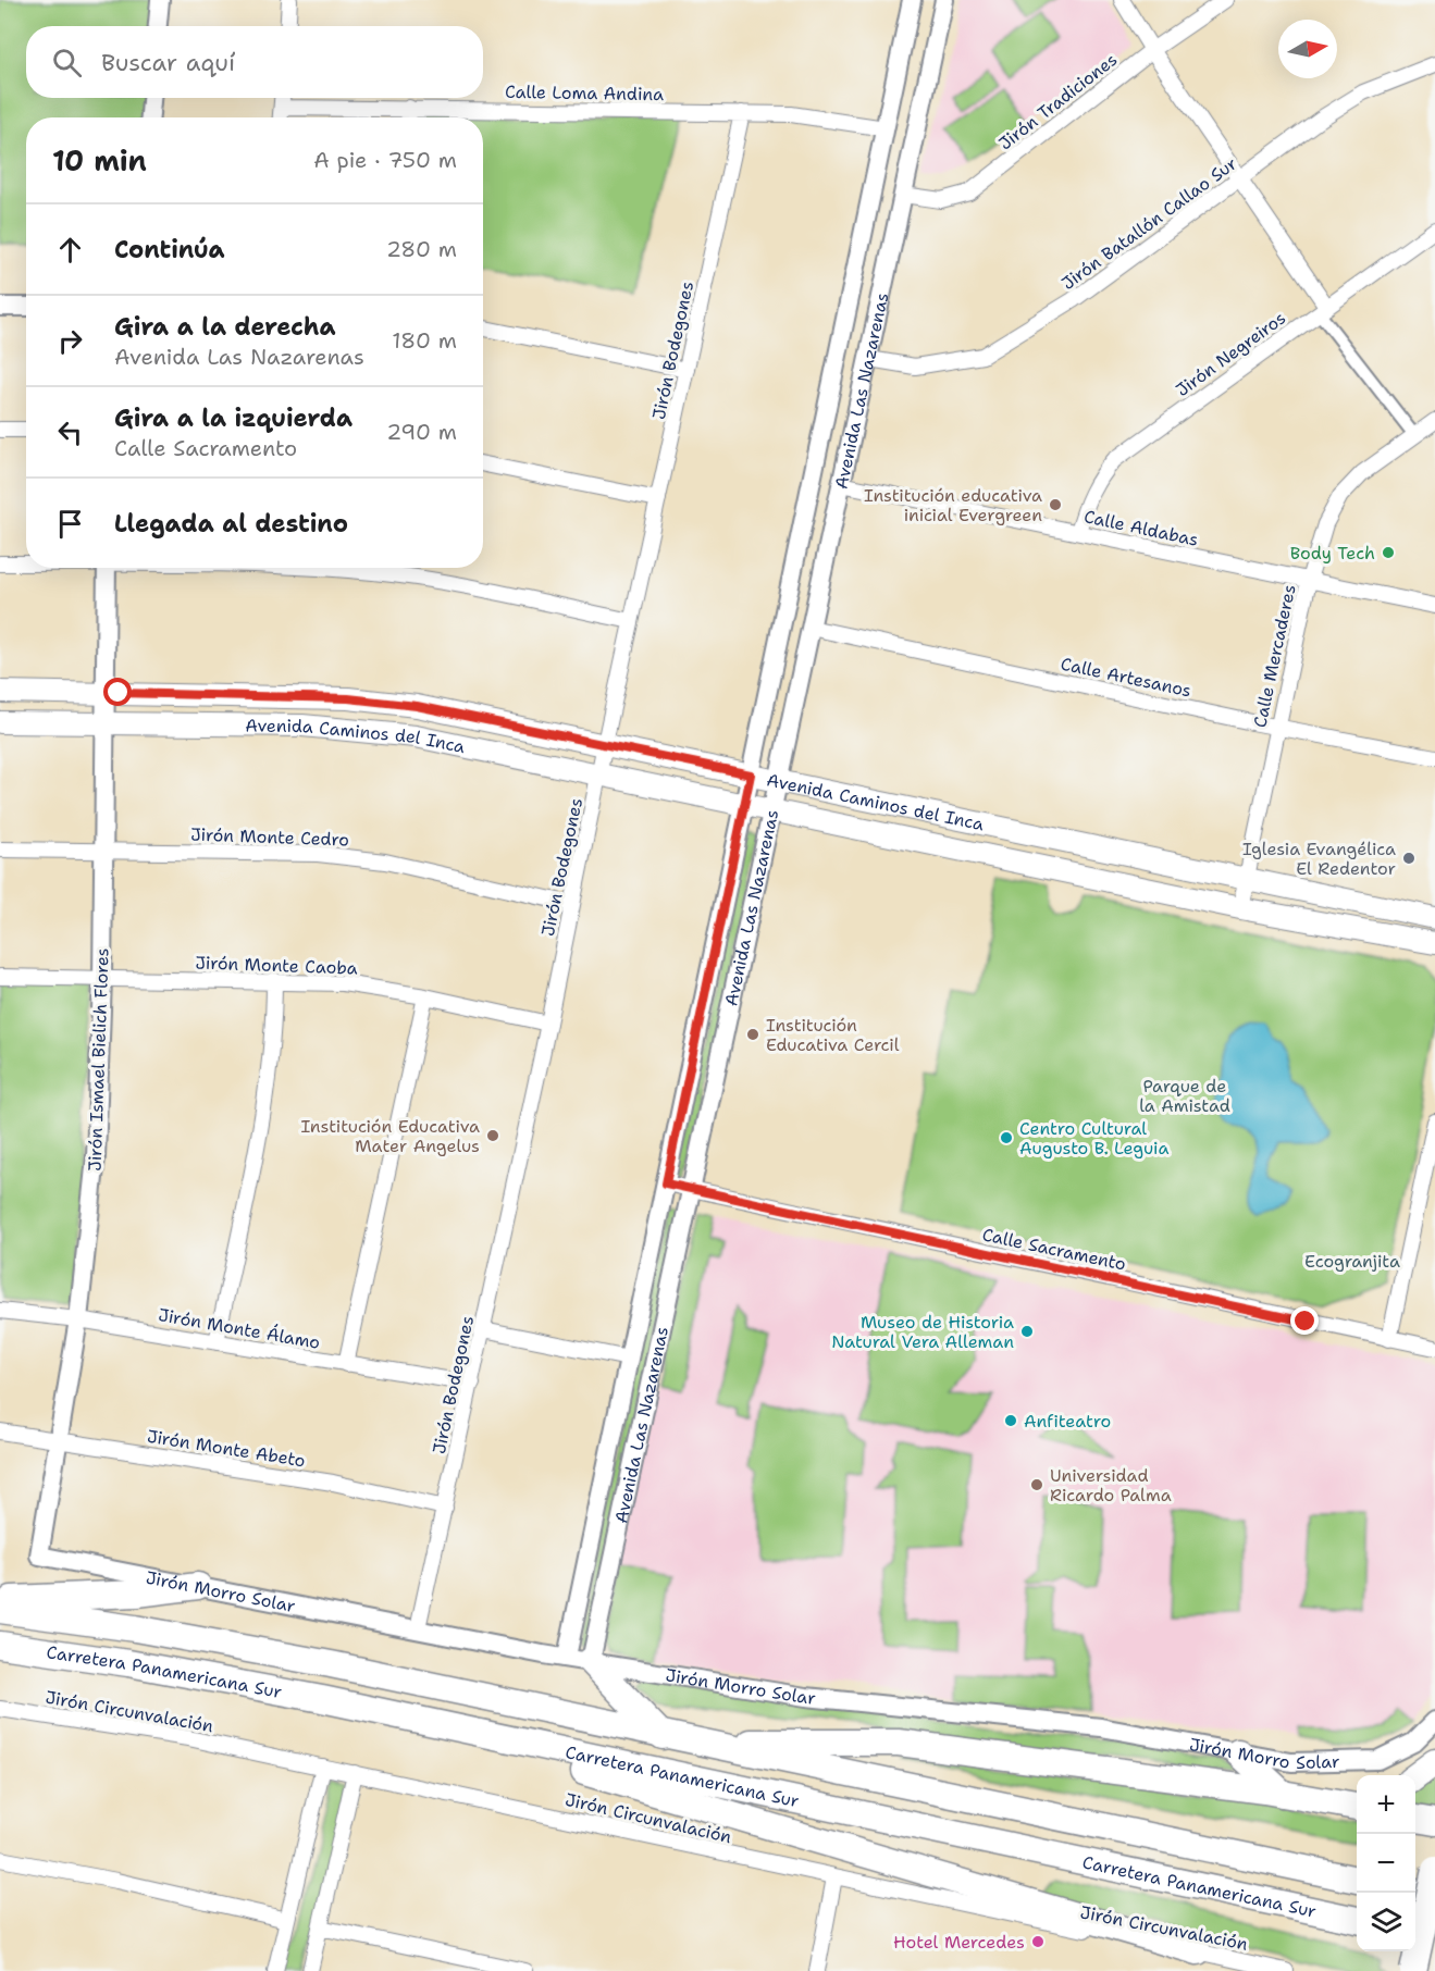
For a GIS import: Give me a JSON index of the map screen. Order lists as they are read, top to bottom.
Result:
{
  "streets": {
    "highway": ["Carretera Panamericana Sur"],
    "main road": ["Avenida Caminos del Inca"],
    "street": [
      "Calle Loma Andina",
      "Jirón Tradiciones",
      "Jirón Batallón Callao Sur",
      "Jirón Bodegones",
      "Jirón Negreiros",
      "Avenida Las Nazarenas",
      "Calle Aldabas",
      "Calle Mercaderes",
      "Calle Artesanos",
      "Jirón Monte Cedro",
      "Jirón Monte Caoba",
      "Jirón Ismael Bielich Flores",
      "Calle Sacramento",
      "Jirón Monte Álamo",
      "Jirón Monte Abeto",
      "Jirón Morro Solar",
      "Jirón Circunvalación"
    ]
  },
  "crossings": [
    ["Calle Loma Andina", "Jirón Bodegones"],
    ["Calle Loma Andina", "Avenida Las Nazarenas"],
    ["Jirón Tradiciones", "Avenida Las Nazarenas"],
    ["Jirón Batallón Callao Sur", "Avenida Las Nazarenas"],
    ["Jirón Bodegones", "Avenida Caminos del Inca"],
    ["Jirón Bodegones", "Jirón Monte Cedro"],
    ["Jirón Bodegones", "Jirón Monte Caoba"],
    ["Jirón Bodegones", "Jirón Monte Álamo"],
    ["Jirón Bodegones", "Jirón Monte Abeto"],
    ["Jirón Bodegones", "Jirón Morro Solar"],
    ["Jirón Negreiros", "Calle Aldabas"],
    ["Avenida Las Nazarenas", "Calle Aldabas"],
    ["Avenida Las Nazarenas", "Calle Artesanos"],
    ["Avenida Las Nazarenas", "Avenida Caminos del Inca"],
    ["Avenida Las Nazarenas", "Calle Sacramento"],
    ["Avenida Las Nazarenas", "Jirón Morro Solar"],
    ["Calle Aldabas", "Calle Mercaderes"],
    ["Calle Mercaderes", "Calle Artesanos"],
    ["Calle Mercaderes", "Avenida Caminos del Inca"],
    ["Avenida Caminos del Inca", "Jirón Ismael Bielich Flores"],
    ["Jirón Monte Cedro", "Jirón Ismael Bielich Flores"],
    ["Jirón Monte Caoba", "Jirón Ismael Bielich Flores"],
    ["Jirón Ismael Bielich Flores", "Jirón Monte Álamo"],
    ["Jirón Ismael Bielich Flores", "Jirón Monte Abeto"],
    ["Jirón Ismael Bielich Flores", "Jirón Morro Solar"]
  ],
  "parks": ["Parque de la Amistad", "Ecogranjita"],
  "places": [
    "Institución educativa inicial Evergreen",
    "Body Tech",
    "Iglesia Evangélica El Redentor",
    "Institución Educativa Cercil",
    "Institución Educativa Mater Angelus",
    "Centro Cultural Augusto B. Leguia",
    "Museo de Historia Natural Vera Alleman",
    "Anfiteatro",
    "Universidad Ricardo Palma",
    "Hotel Mercedes"
  ],
  "north": "right",
  "page": {
    "search": "Buscar aquí",
    "heading": ["10 min", "A pie · 750 m"],
    "list": [
      ["Continúa", "280 m"],
      ["Gira a la derecha", "Avenida Las Nazarenas", "180 m"],
      ["Gira a la izquierda", "Calle Sacramento", "290 m"],
      "Llegada al destino"
    ],
    "map_buttons": ["+", "−"]
  }
}
